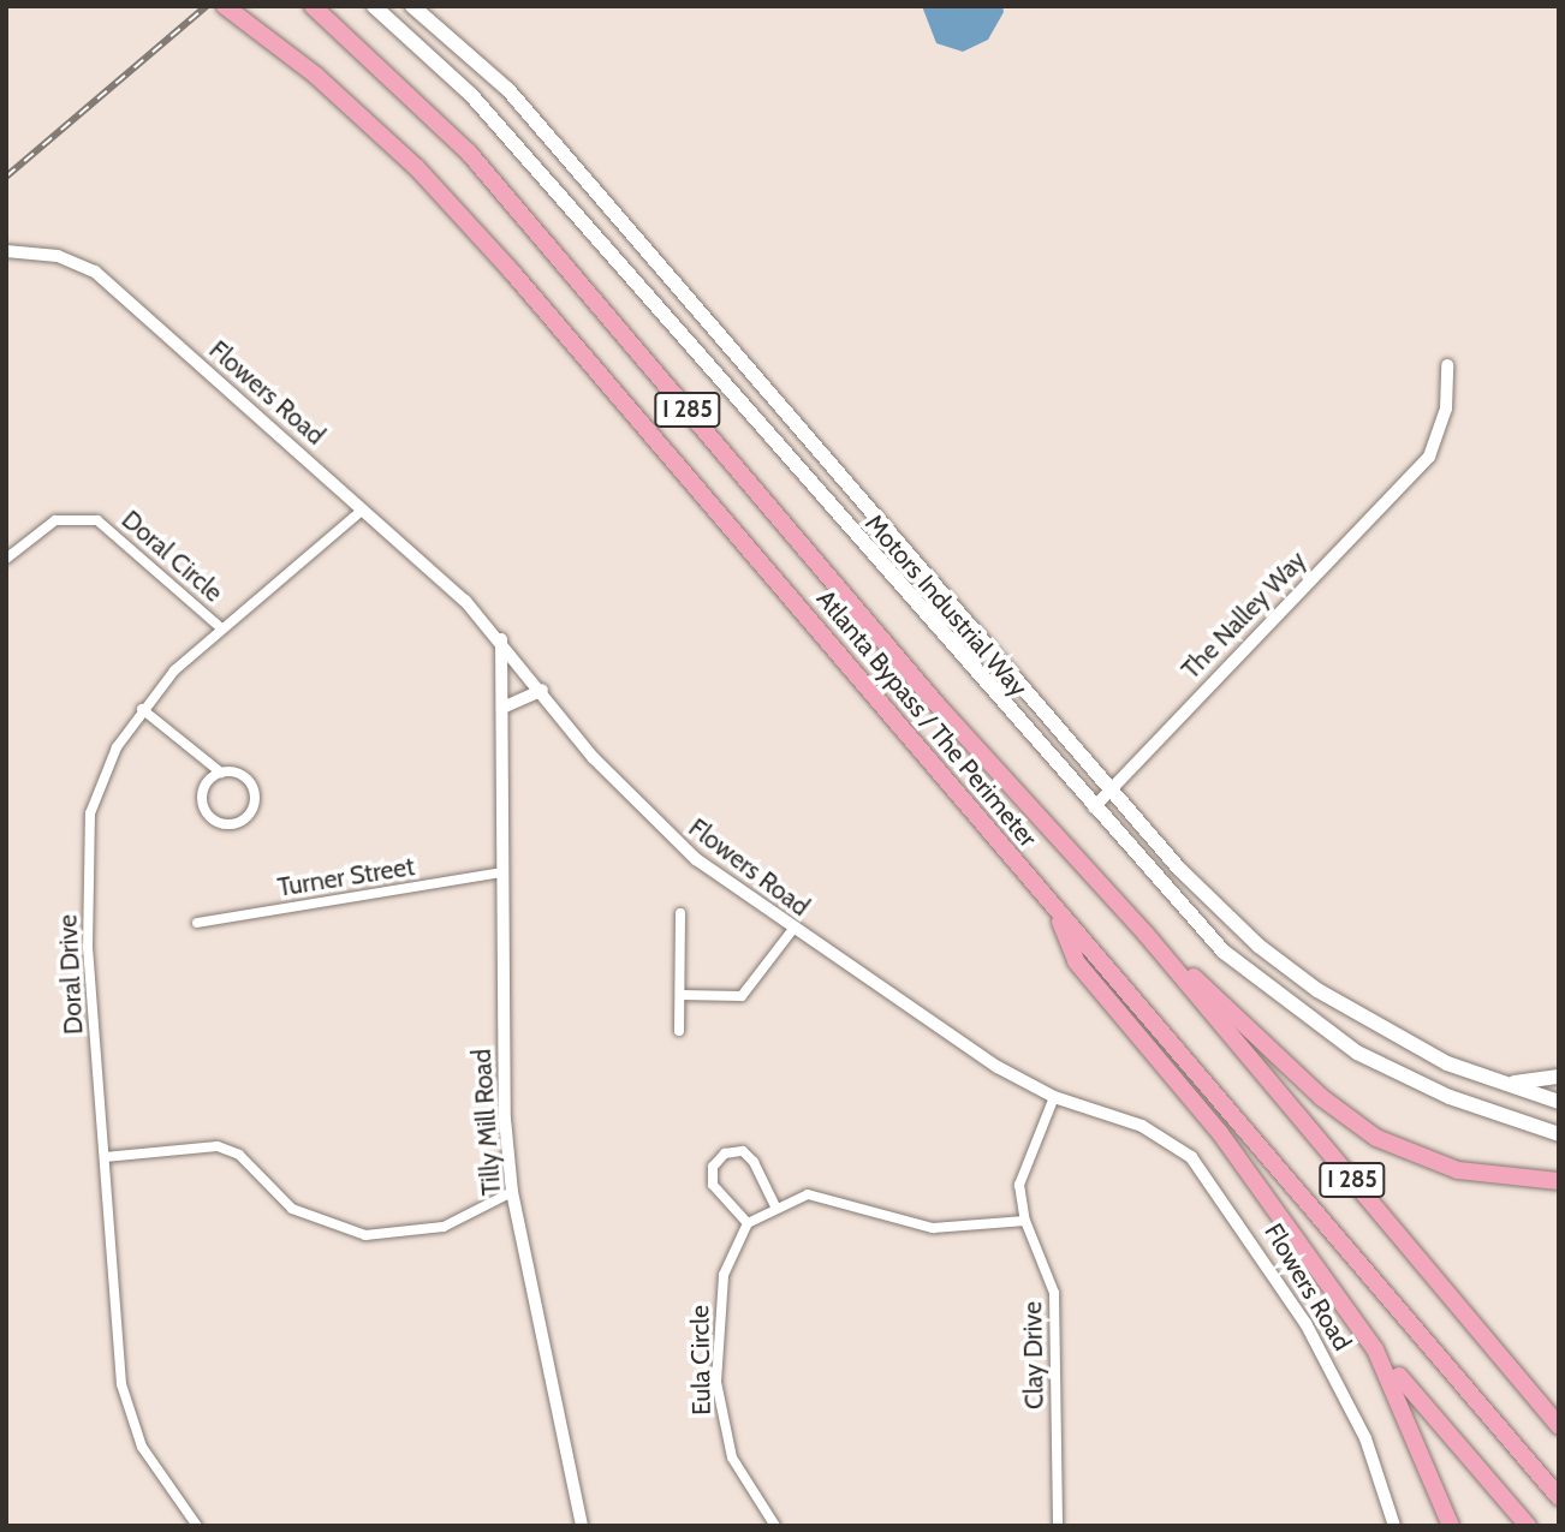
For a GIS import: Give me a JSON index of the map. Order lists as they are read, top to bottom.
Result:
{
  "streets": {
    "highway": ["I 285", "Atlanta Bypass / The Perimeter"],
    "main road": ["Motors Industrial Way"],
    "street": [
      "Flowers Road",
      "Doral Circle",
      "The Nalley Way",
      "Turner Street",
      "Doral Drive",
      "Tilly Mill Road",
      "Clay Drive",
      "Eula Circle"
    ]
  },
  "crossings": [
    ["Flowers Road", "Doral Drive"],
    ["Flowers Road", "Tilly Mill Road"],
    ["Flowers Road", "Clay Drive"],
    ["Doral Circle", "Doral Drive"],
    ["Motors Industrial Way", "The Nalley Way"],
    ["Turner Street", "Tilly Mill Road"]
  ]
}
